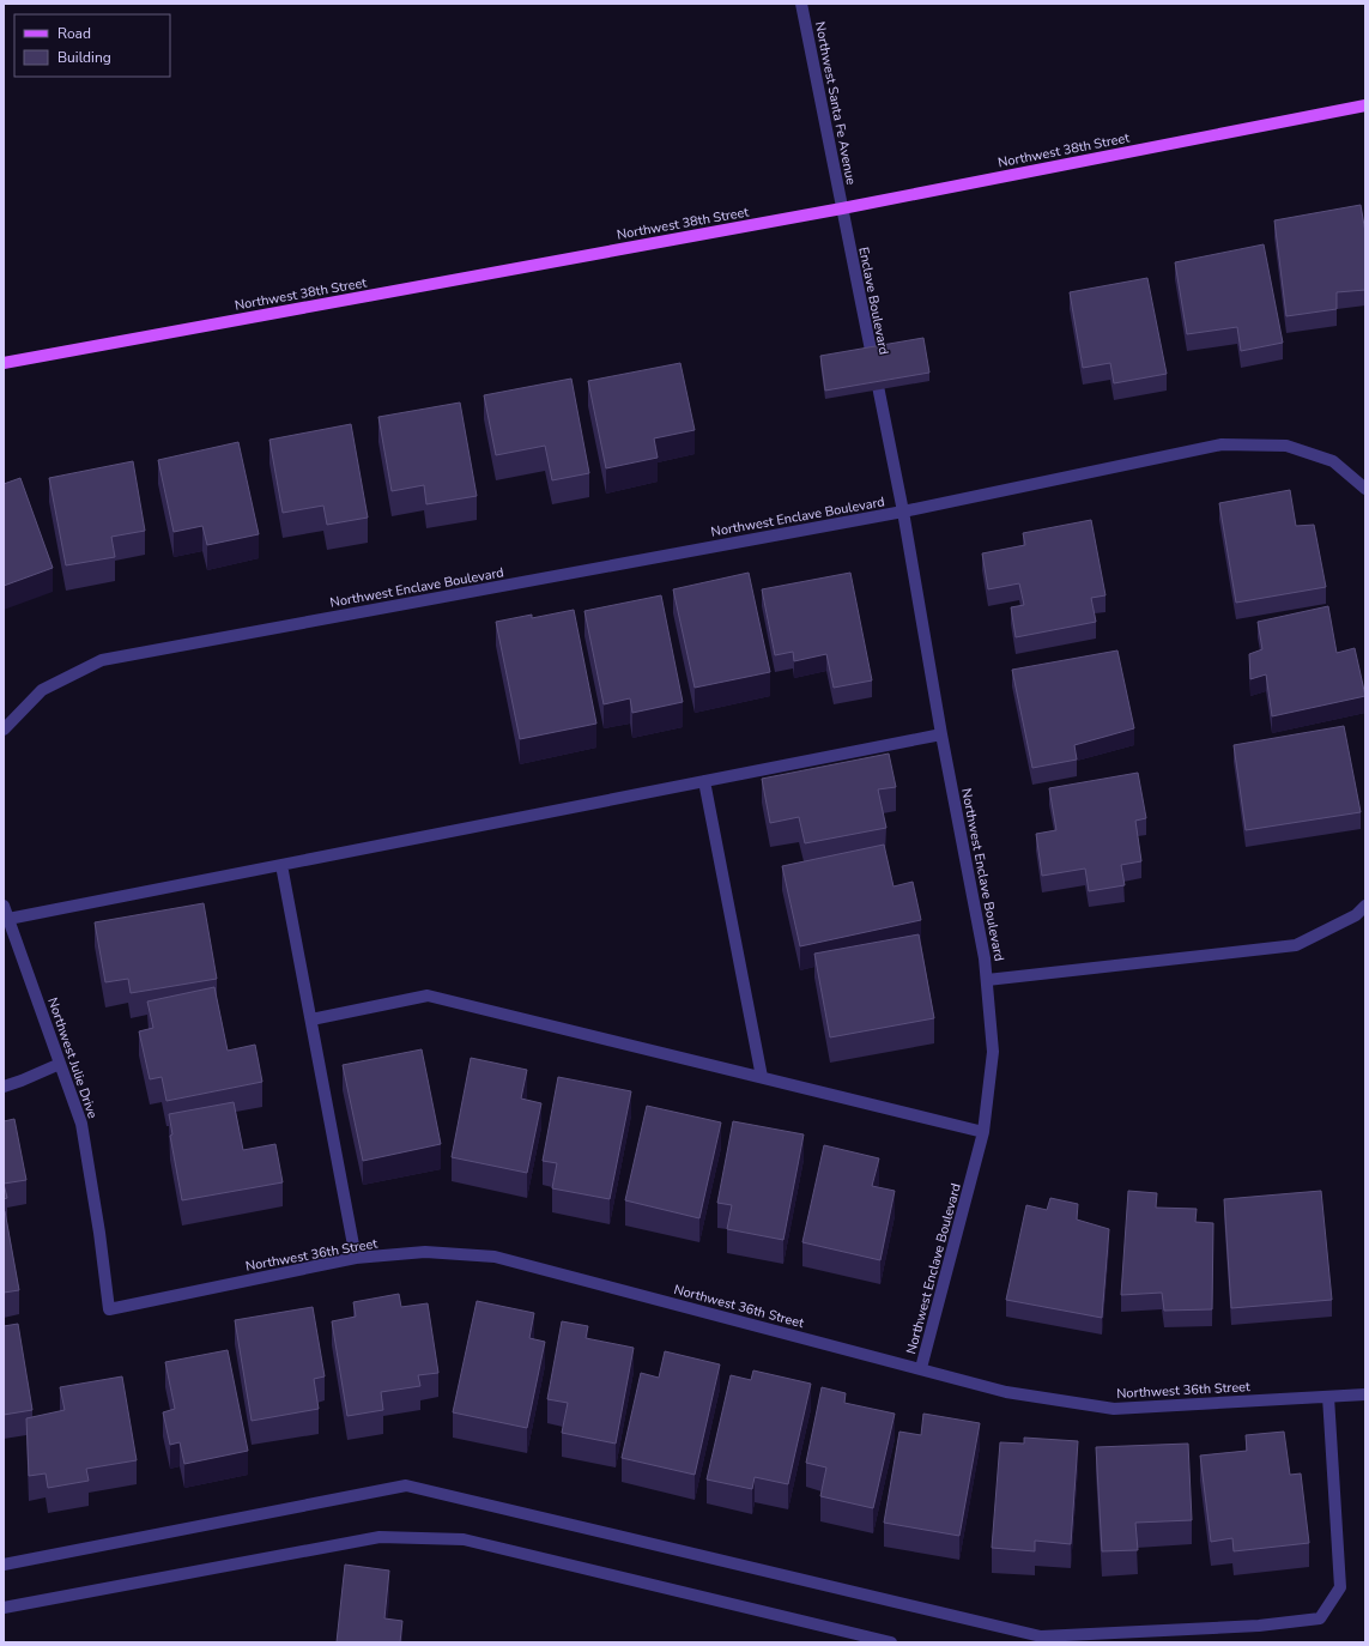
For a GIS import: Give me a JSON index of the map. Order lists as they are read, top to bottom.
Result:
{
  "streets": {
    "main road": ["Northwest 38th Street"],
    "street": [
      "Northwest Santa Fe Avenue",
      "Enclave Boulevard",
      "Northwest Enclave Boulevard",
      "Northwest Julie Drive",
      "Northwest 36th Street"
    ]
  },
  "crossings": [
    ["Northwest Santa Fe Avenue", "Northwest 38th Street"],
    ["Northwest Santa Fe Avenue", "Enclave Boulevard"],
    ["Northwest 38th Street", "Enclave Boulevard"],
    ["Enclave Boulevard", "Northwest Enclave Boulevard"],
    ["Northwest Enclave Boulevard", "Northwest 36th Street"],
    ["Northwest Julie Drive", "Northwest 36th Street"]
  ],
  "legend": ["Road", "Building"]
}
